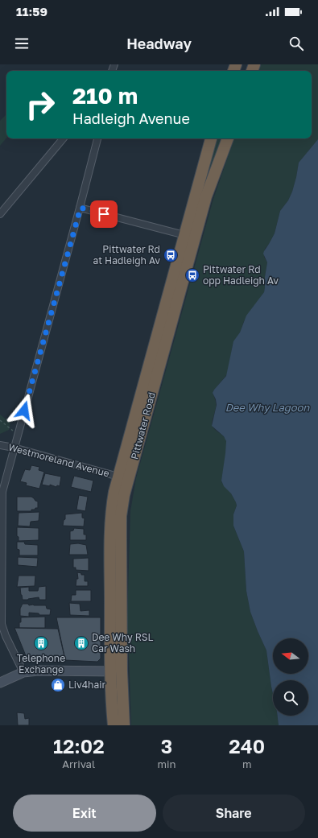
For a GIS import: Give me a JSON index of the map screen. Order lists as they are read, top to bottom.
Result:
{
  "streets": {
    "highway": ["Pittwater Road"],
    "street": ["Westmoreland Avenue"]
  },
  "crossings": [
    ["Pittwater Road", "Westmoreland Avenue"]
  ],
  "water": ["Dee Why Lagoon"],
  "places": {
    "bus stop": ["Pittwater Rd at Hadleigh Av", "Pittwater Rd opp Hadleigh Av"],
    "building": ["Telephone Exchange", "Dee Why RSL Car Wash"],
    "shop": ["Liv4hair"]
  },
  "north": "left",
  "page": {
    "status": "11:59",
    "header": "Headway",
    "turn": ["210 m", "Hadleigh Avenue"],
    "eta": [
      "12:02",
      "Arrival",
      "3",
      "min",
      "240",
      "m"
    ],
    "buttons": ["Exit", "Share"]
  }
}
